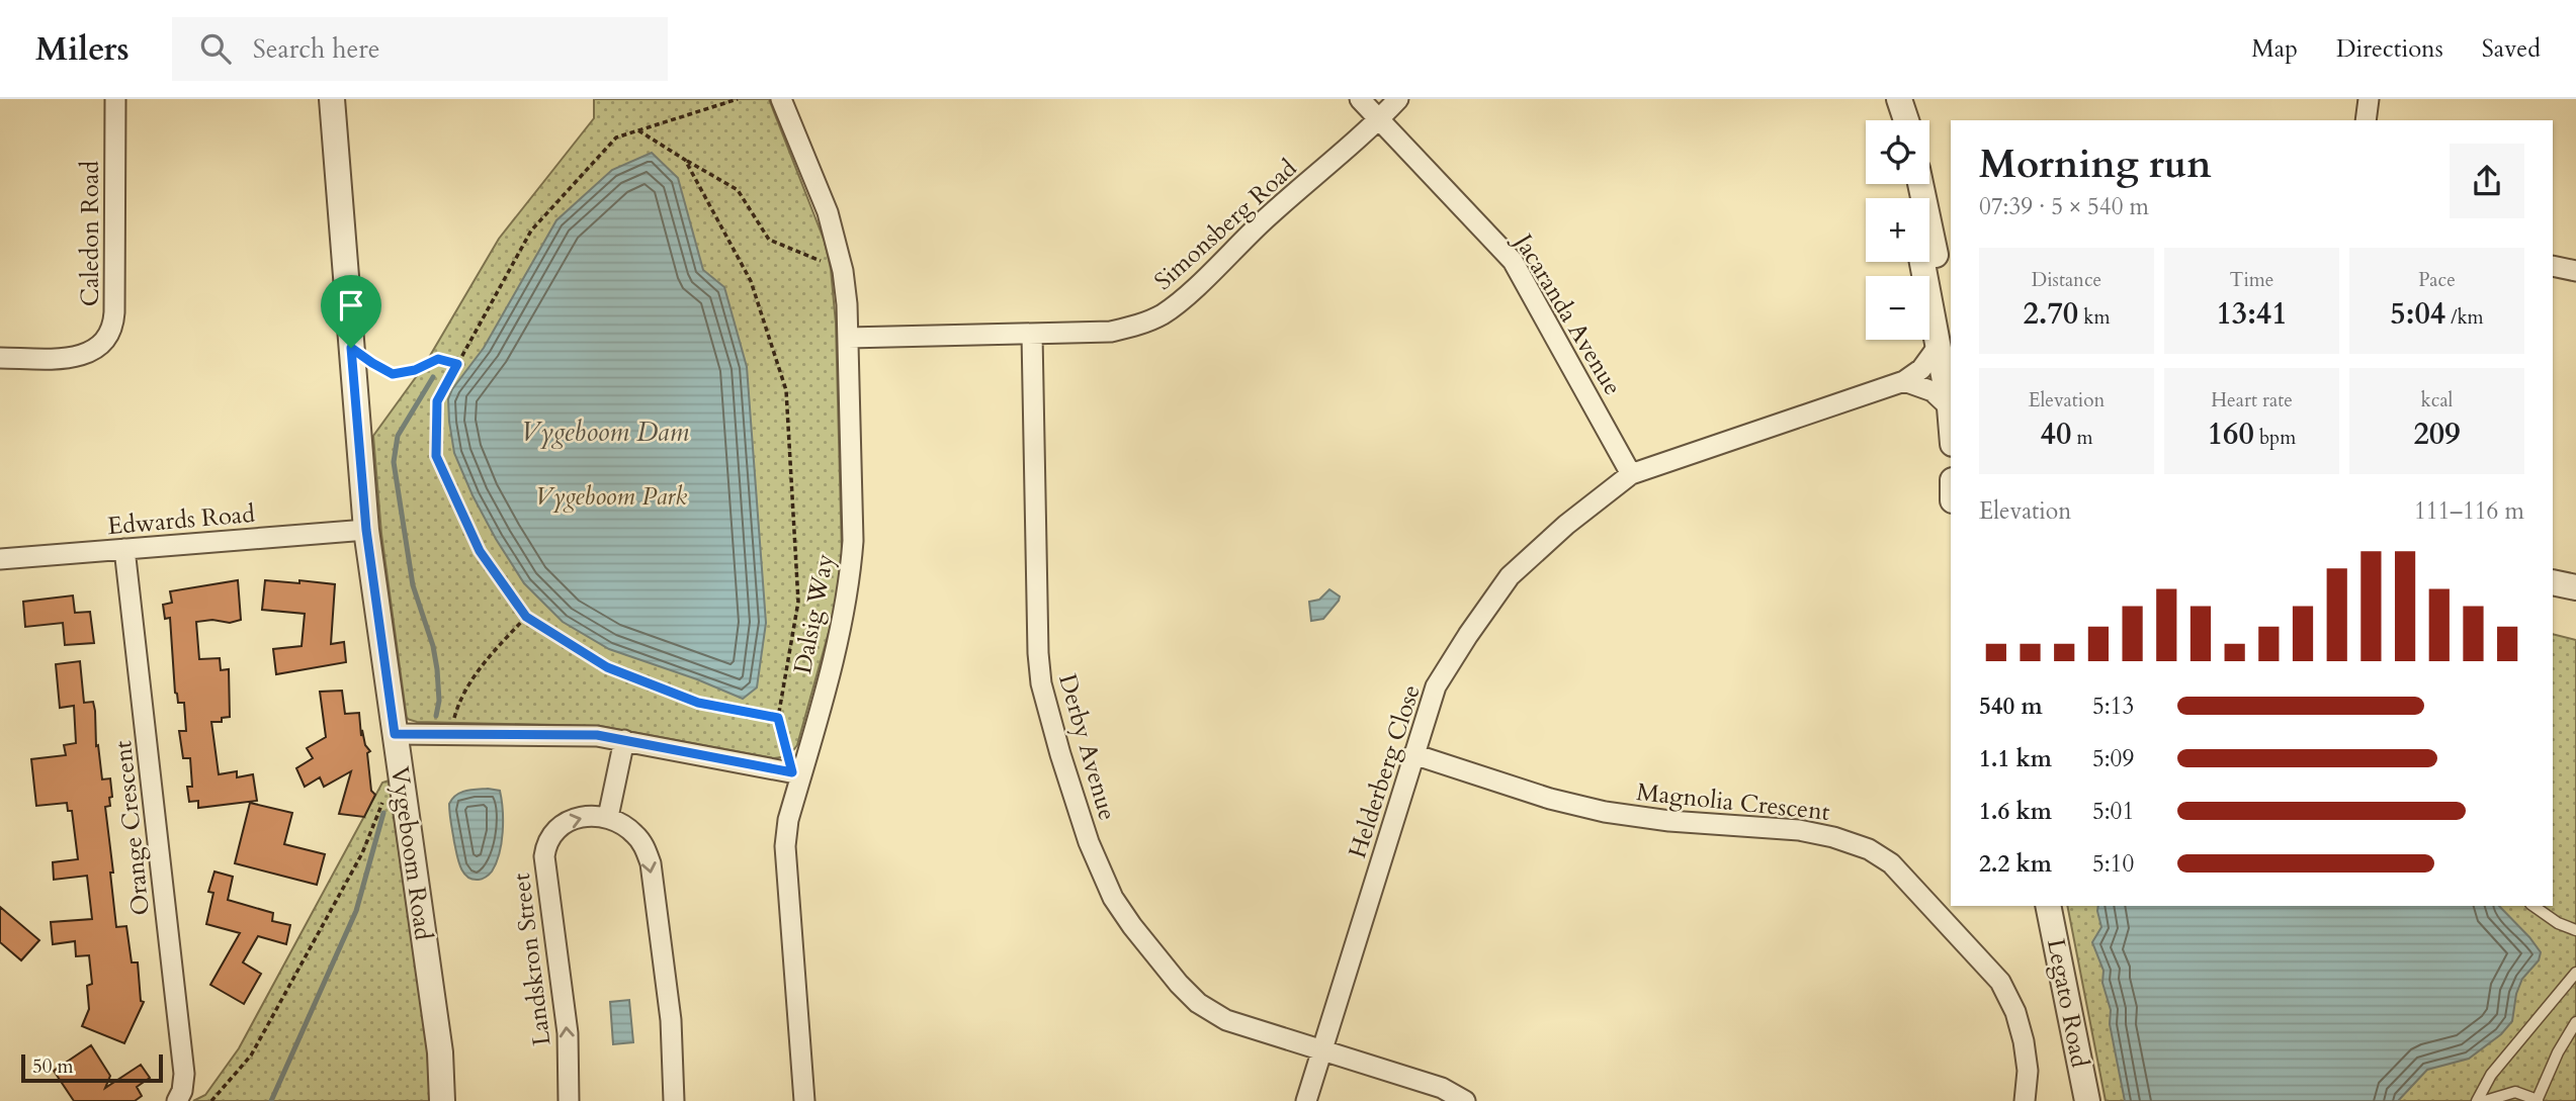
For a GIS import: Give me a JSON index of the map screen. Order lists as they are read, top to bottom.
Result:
{
  "streets": {
    "street": [
      "Simonsberg Road",
      "Caledon Road",
      "Jacaranda Avenue",
      "Edwards Road",
      "Dalsig Way",
      "Derby Avenue",
      "Helderberg Close",
      "Magnolia Crescent",
      "Orange Crescent",
      "Vygeboom Road",
      "Landskron Street",
      "Legato Road"
    ]
  },
  "crossings": [
    ["Simonsberg Road", "Jacaranda Avenue"],
    ["Simonsberg Road", "Dalsig Way"],
    ["Simonsberg Road", "Derby Avenue"],
    ["Jacaranda Avenue", "Helderberg Close"],
    ["Edwards Road", "Orange Crescent"],
    ["Edwards Road", "Vygeboom Road"],
    ["Derby Avenue", "Helderberg Close"],
    ["Helderberg Close", "Magnolia Crescent"]
  ],
  "one_way": ["Landskron Street"],
  "water": ["Vygeboom Dam"],
  "parks": ["Vygeboom Park"],
  "scale_bar": "50 m",
  "page": {
    "header": "Milers",
    "search": "Search here",
    "nav": ["Map", "Directions", "Saved"],
    "map_buttons": ["+", "−"],
    "heading": ["Morning run", "07:39 · 5 × 540 m"],
    "stats": [
      ["Distance", "2.70 km"],
      ["Time", "13:41"],
      ["Pace", "5:04 /km"],
      ["Elevation", "40 m"],
      ["Heart rate", "160 bpm"],
      ["kcal", "209"]
    ],
    "chart": ["Elevation", "111–116 m"],
    "list": [
      {
        "name": "540 m",
        "note": "5:13"
      },
      {
        "name": "1.1 km",
        "note": "5:09"
      },
      {
        "name": "1.6 km",
        "note": "5:01"
      },
      {
        "name": "2.2 km",
        "note": "5:10"
      }
    ],
    "scale": "50 m"
  }
}
